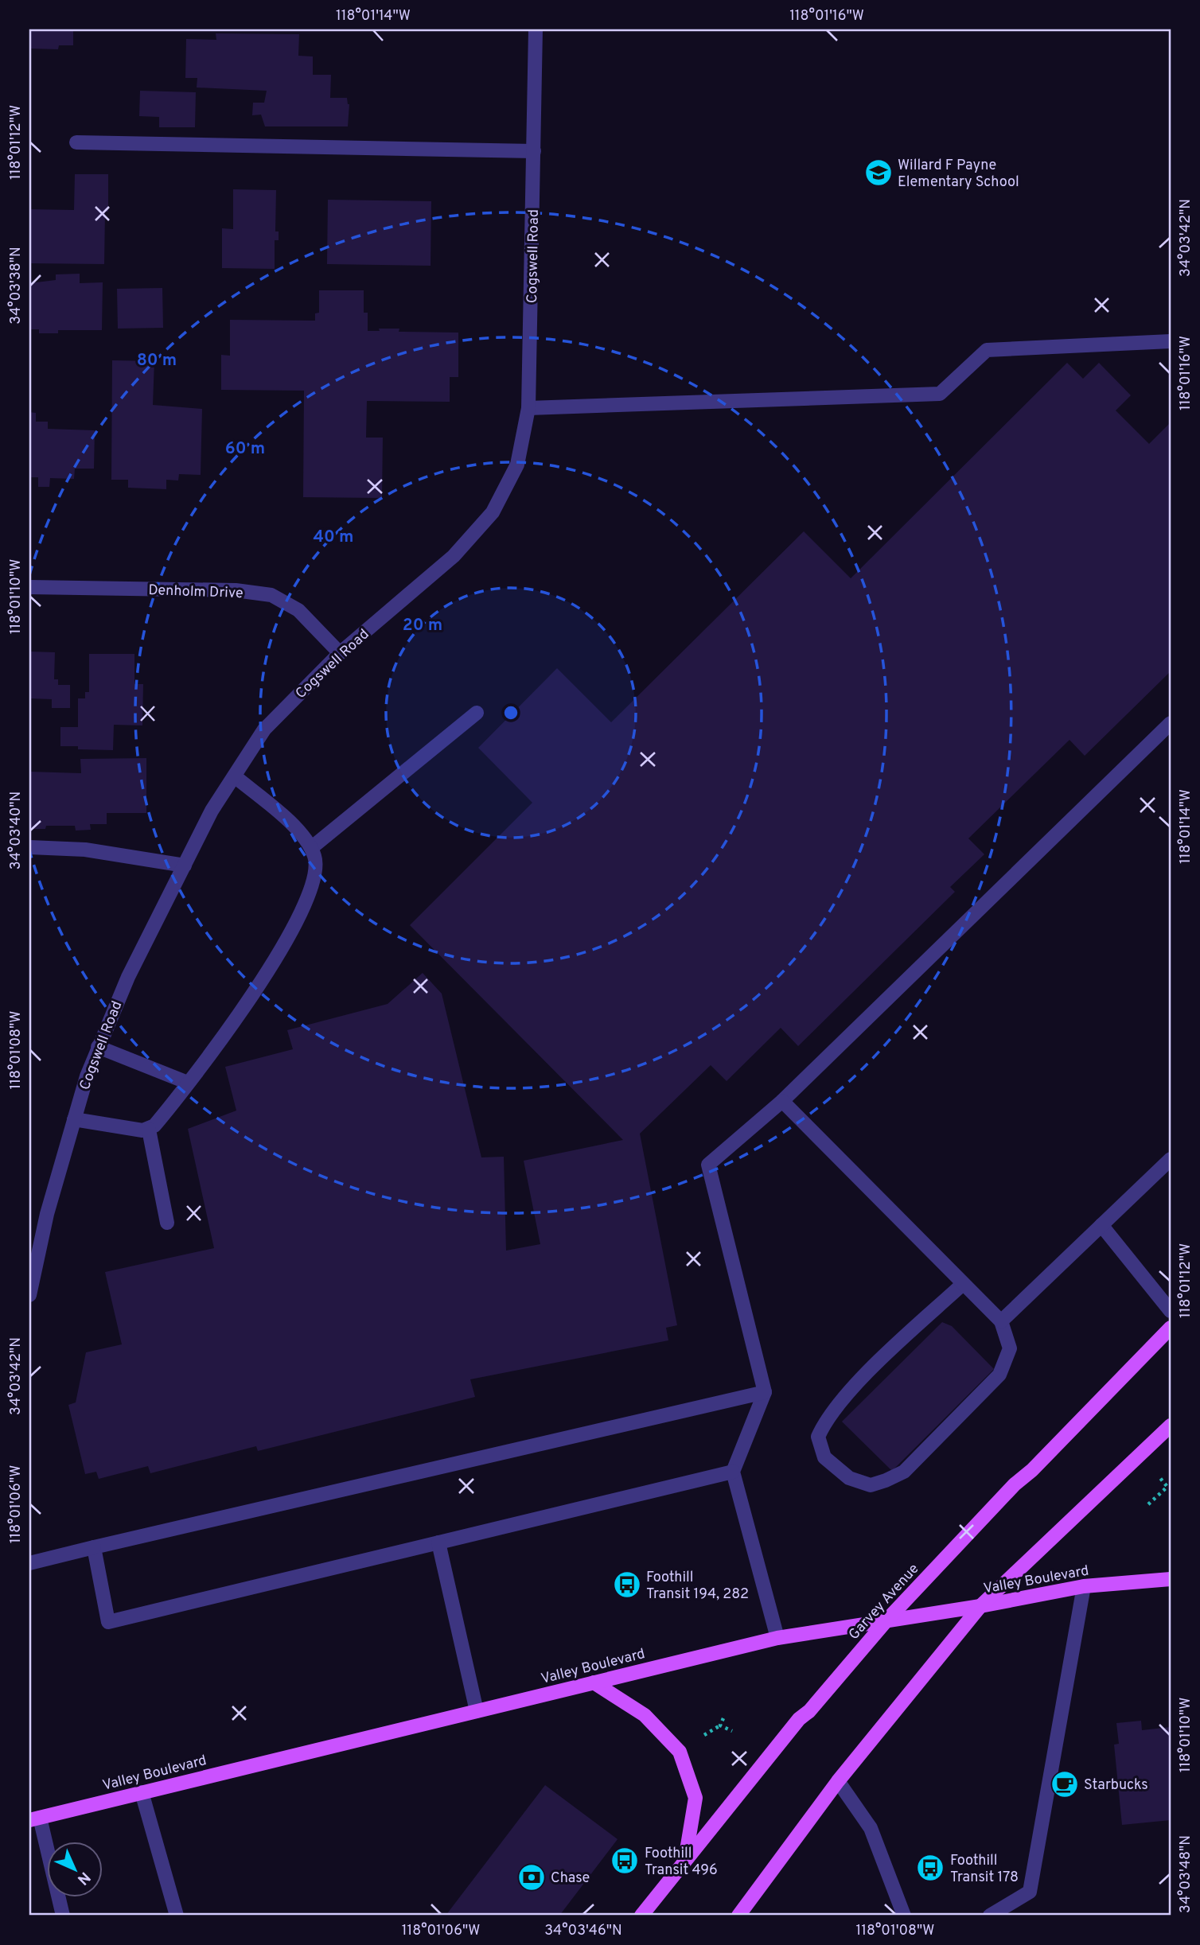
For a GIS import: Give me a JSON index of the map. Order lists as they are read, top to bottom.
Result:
{
  "streets": {
    "main road": ["Valley Boulevard", "Garvey Avenue"],
    "street": ["Cogswell Road", "Denholm Drive"]
  },
  "crossings": [
    ["Cogswell Road", "Denholm Drive"],
    ["Valley Boulevard", "Garvey Avenue"]
  ],
  "places": {
    "school or university": ["Willard F Payne Elementary School"],
    "bus stop": ["Foothill Transit 194, 282", "Foothill Transit 496", "Foothill Transit 178"],
    "cafe": ["Starbucks"],
    "bank": ["Chase"]
  },
  "north": "bottom right",
  "coordinates": [
    "118°01'14\"W",
    "118°01'16\"W",
    "118°01'12\"W",
    "34°03'42\"N",
    "34°03'38\"N",
    "118°01'10\"W",
    "34°03'40\"N",
    "118°01'08\"W",
    "118°01'06\"W",
    "34°03'48\"N",
    "34°03'46\"N"
  ],
  "rings": [
    "80 m",
    "60 m",
    "40 m",
    "20 m"
  ]
}
